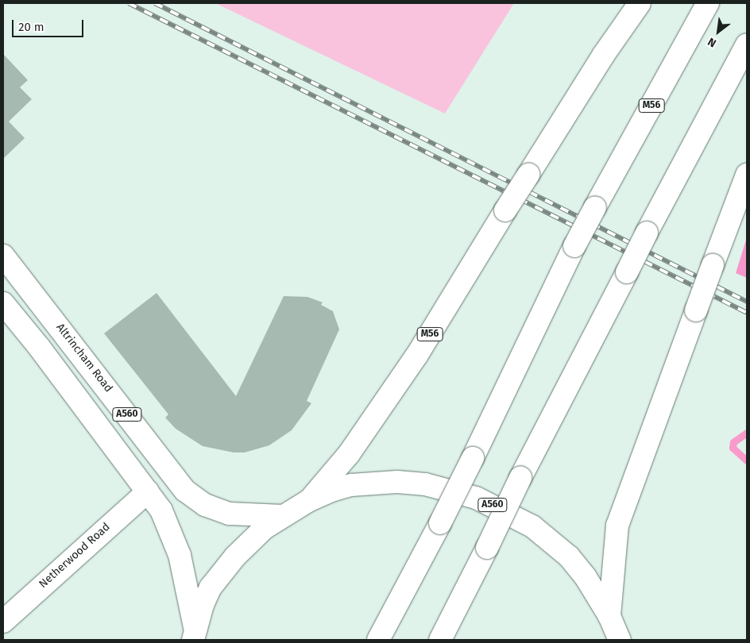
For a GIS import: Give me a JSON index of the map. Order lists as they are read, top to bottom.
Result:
{
  "streets": {
    "main road": [
      "M56",
      "Altrincham Road",
      "A560",
      "Netherwood Road"
    ]
  },
  "crossings": [
    ["M56", "A560"],
    ["Altrincham Road", "A560"],
    ["A560", "Netherwood Road"]
  ],
  "scale_bar": "20 m",
  "north": "bottom left"
}
